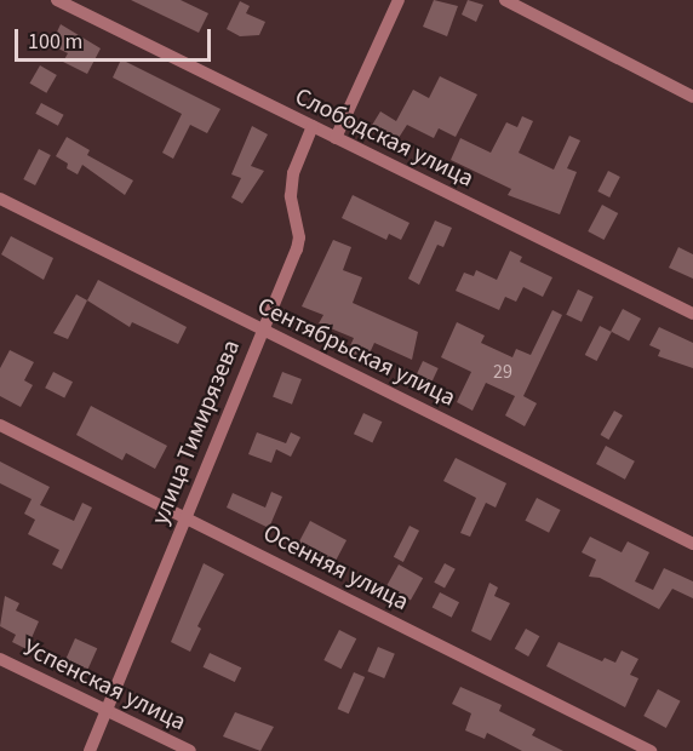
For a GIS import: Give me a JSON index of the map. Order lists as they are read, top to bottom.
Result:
{
  "streets": {
    "street": [
      "Слободская улица",
      "Сентябрьская улица",
      "улица Тимирязева",
      "Осенняя улица",
      "Успенская улица"
    ]
  },
  "crossings": [
    ["Слободская улица", "улица Тимирязева"],
    ["Сентябрьская улица", "улица Тимирязева"],
    ["улица Тимирязева", "Осенняя улица"],
    ["улица Тимирязева", "Успенская улица"]
  ],
  "house_numbers": ["29"],
  "scale_bar": "100 m"
}
